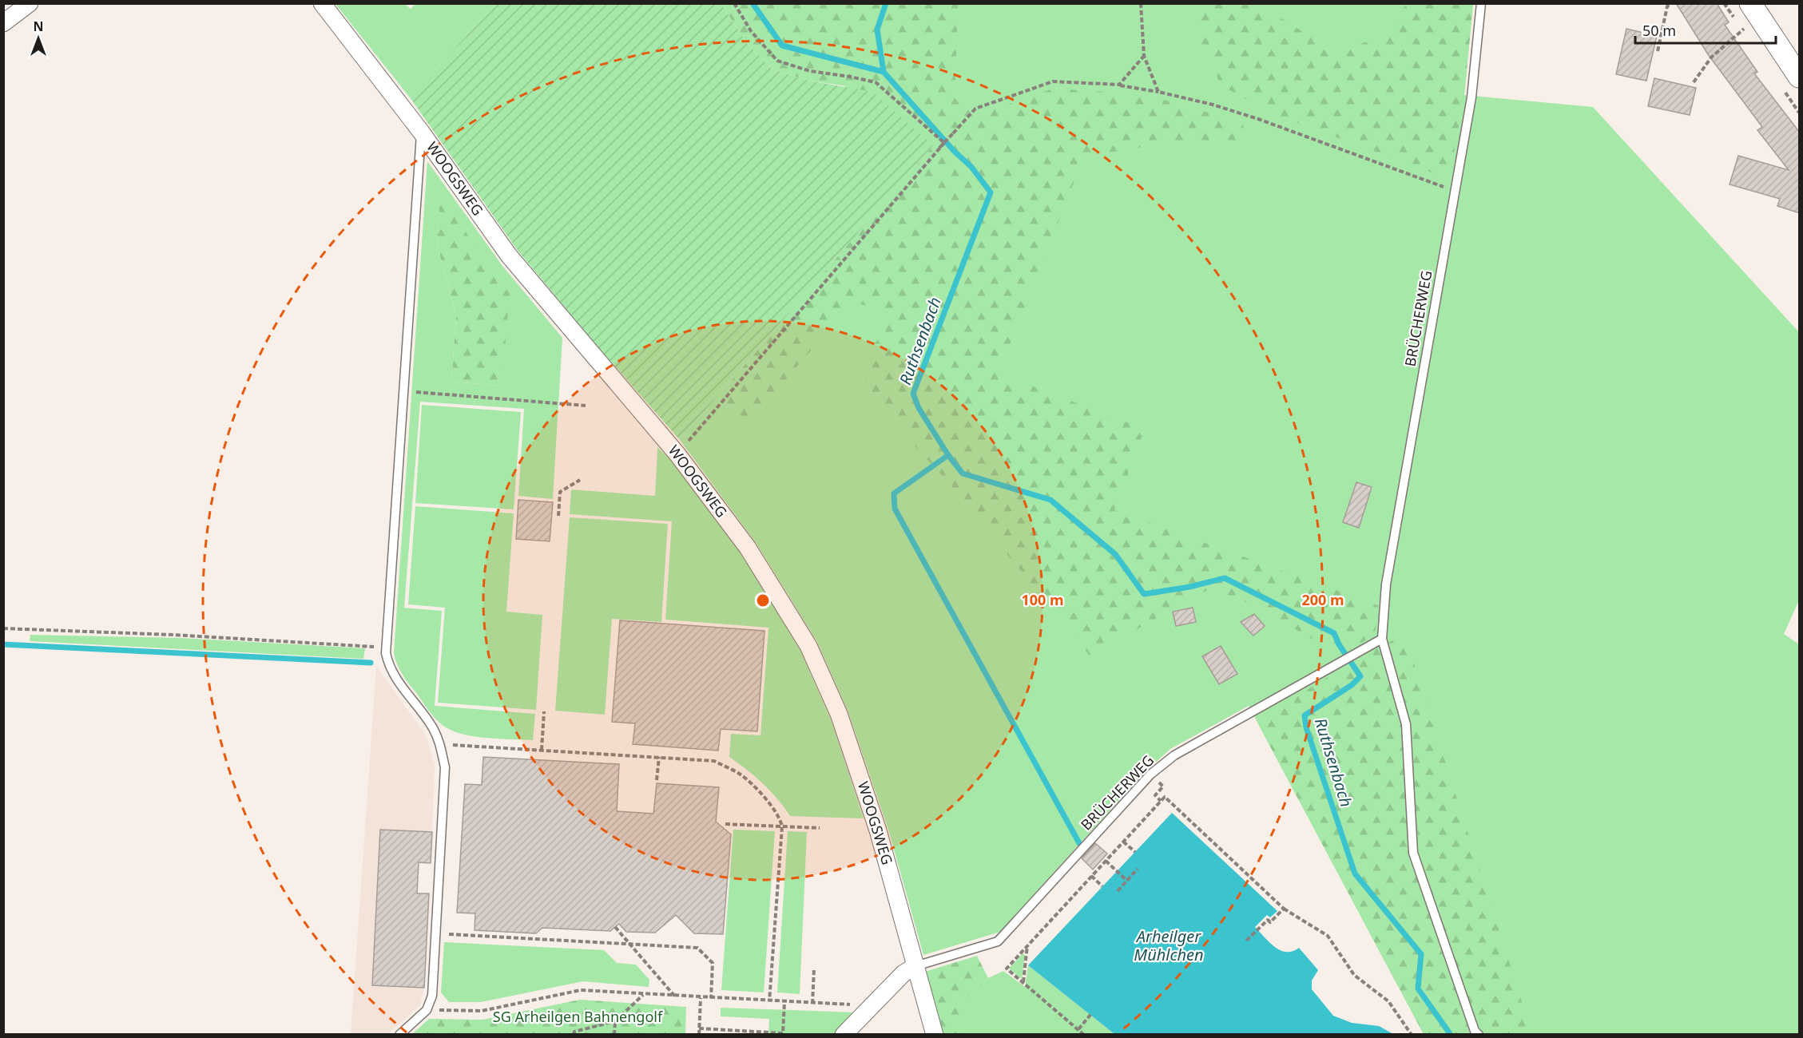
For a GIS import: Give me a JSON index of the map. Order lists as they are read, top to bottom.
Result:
{
  "streets": {
    "street": ["WOOGSWEG"],
    "lane": ["BRÜCHERWEG"]
  },
  "crossings": [
    ["WOOGSWEG", "BRÜCHERWEG"]
  ],
  "water": ["Ruthsenbach", "Arheilger Mühlchen"],
  "parks": ["SG Arheilgen Bahnengolf"],
  "scale_bar": "50 m",
  "north": "top",
  "rings": ["100 m", "200 m"]
}
